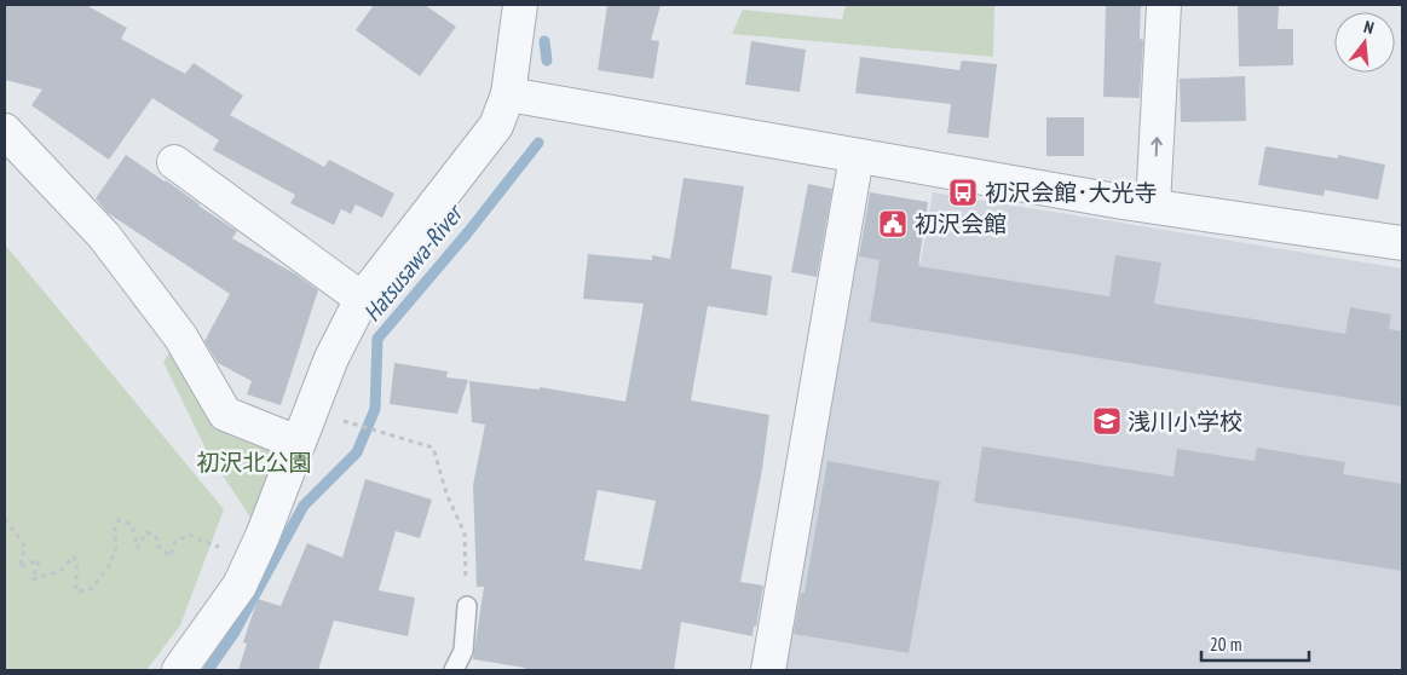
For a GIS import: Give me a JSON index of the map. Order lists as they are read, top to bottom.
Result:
{
  "water": ["Hatsusawa-River"],
  "parks": ["初沢北公園"],
  "places": {
    "bus stop": ["初沢会館･大光寺"],
    "public building": ["初沢会館"],
    "school or university": ["浅川小学校"]
  },
  "scale_bar": "20 m",
  "north": "top"
}
